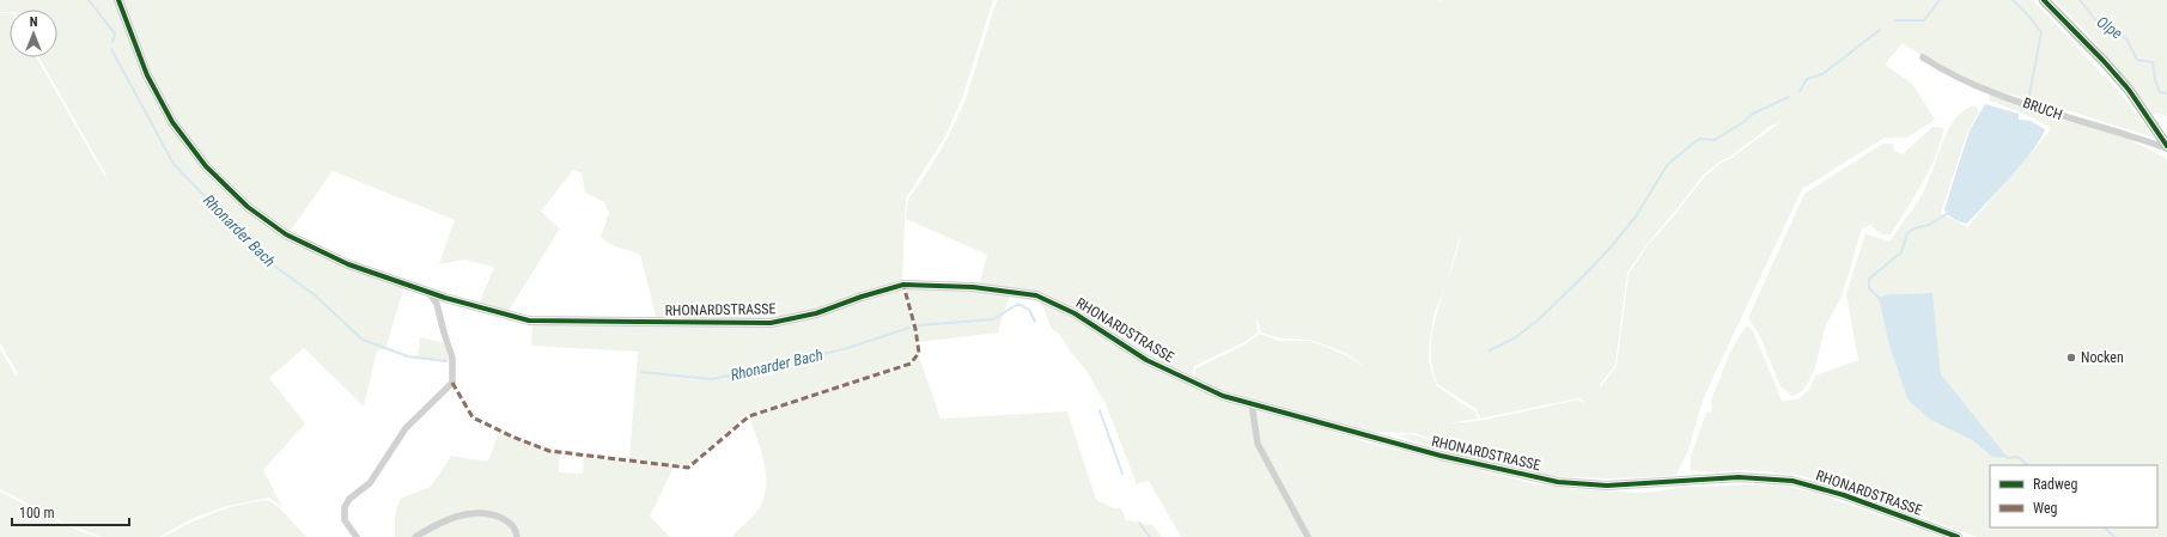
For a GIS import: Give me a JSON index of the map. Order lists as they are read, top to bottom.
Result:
{
  "streets": {
    "street": ["BRUCH", "RHONARDSTRASSE"]
  },
  "water": ["Olpe", "Rhonarder Bach"],
  "places": ["Nocken"],
  "legend": ["Radweg", "Weg"],
  "scale_bar": "100 m",
  "north": "top"
}
